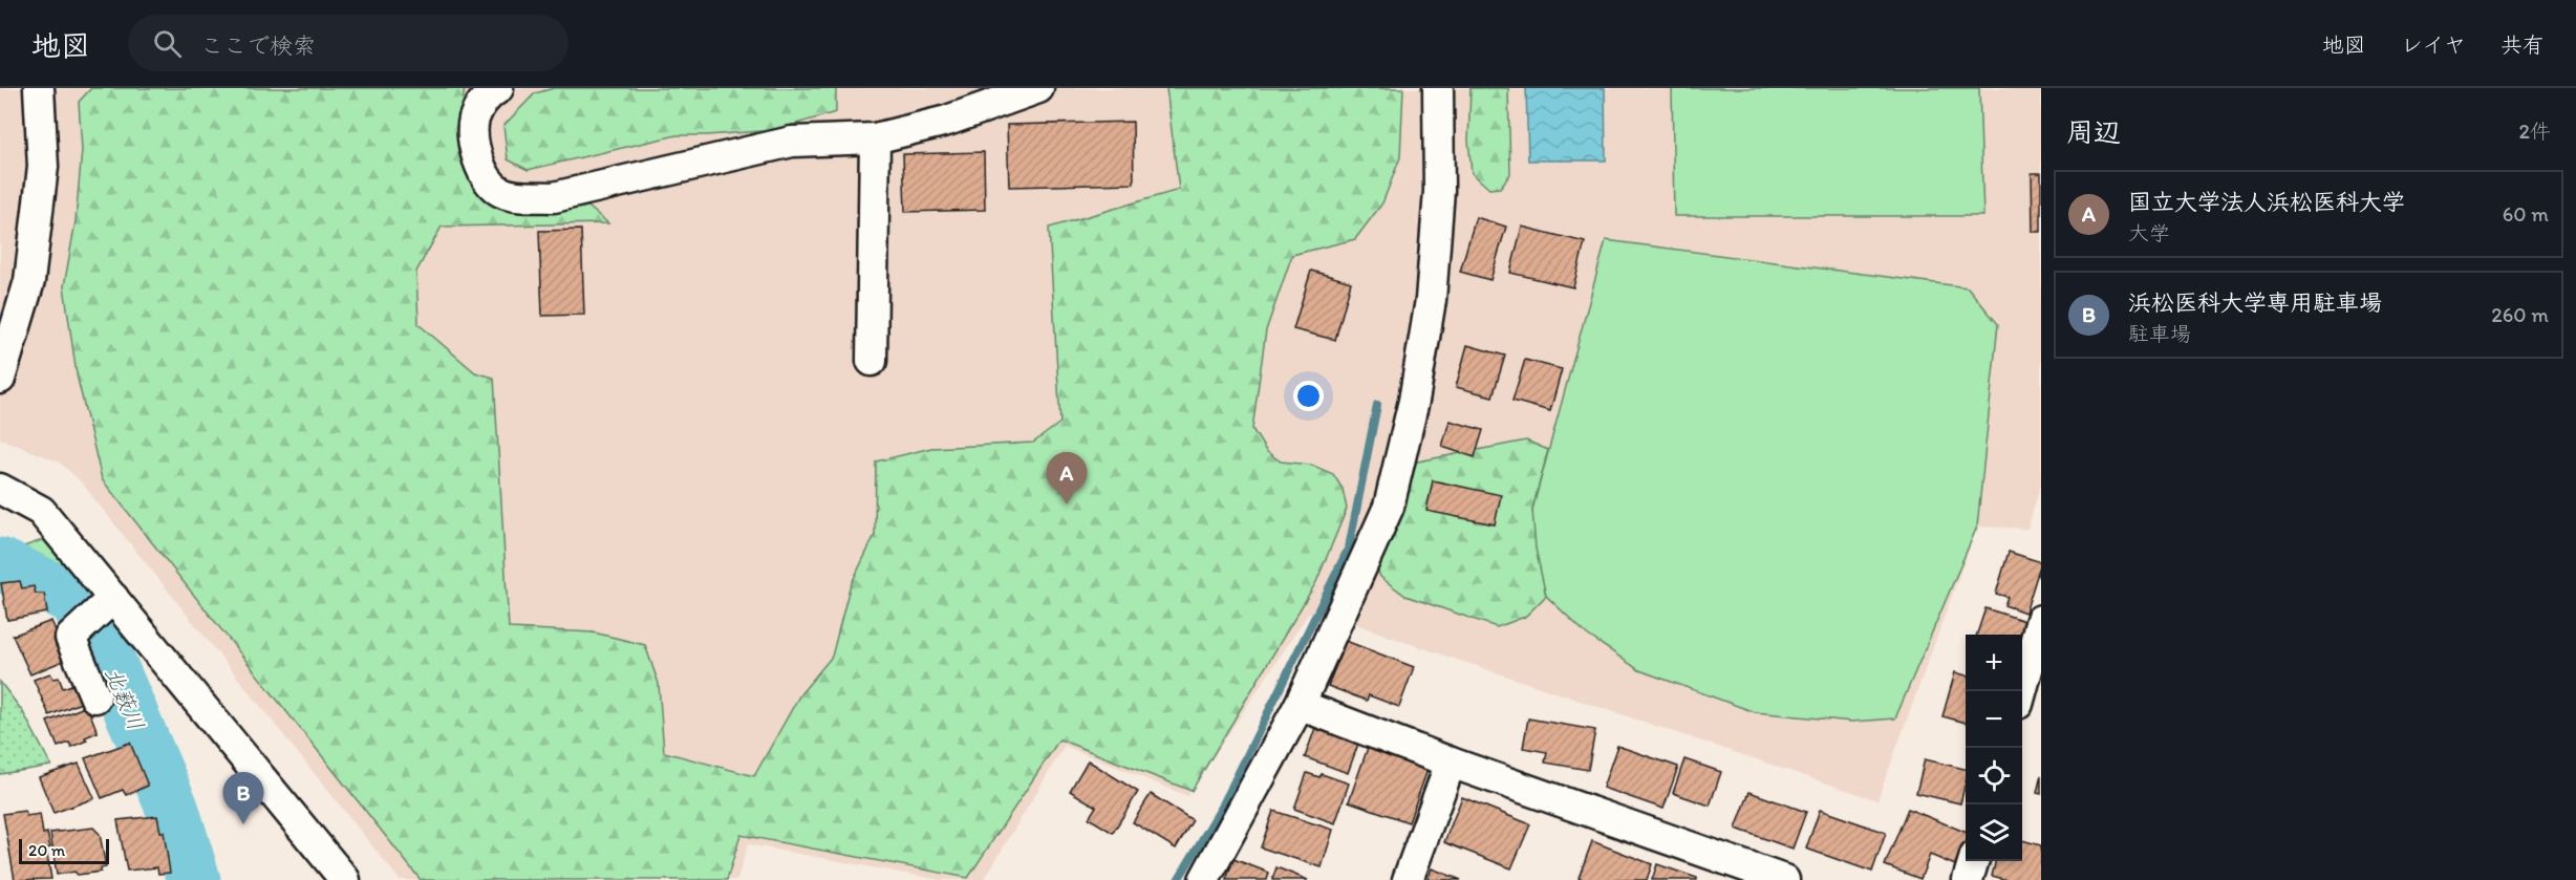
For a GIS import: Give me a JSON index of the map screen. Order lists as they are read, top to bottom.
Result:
{
  "water": ["北薮川"],
  "scale_bar": "20 m",
  "page": {
    "header": "地図",
    "search": "ここで検索",
    "nav": ["地図", "レイヤ", "共有"],
    "heading": ["周辺", "2件"],
    "list": [
      {
        "mark": "A",
        "name": "国立大学法人浜松医科大学",
        "note": "大学",
        "value": "60 m"
      },
      {
        "mark": "B",
        "name": "浜松医科大学専用駐車場",
        "note": "駐車場",
        "value": "260 m"
      }
    ],
    "pins": ["A", "B"],
    "map_buttons": ["+", "−"],
    "scale": "20 m"
  }
}
